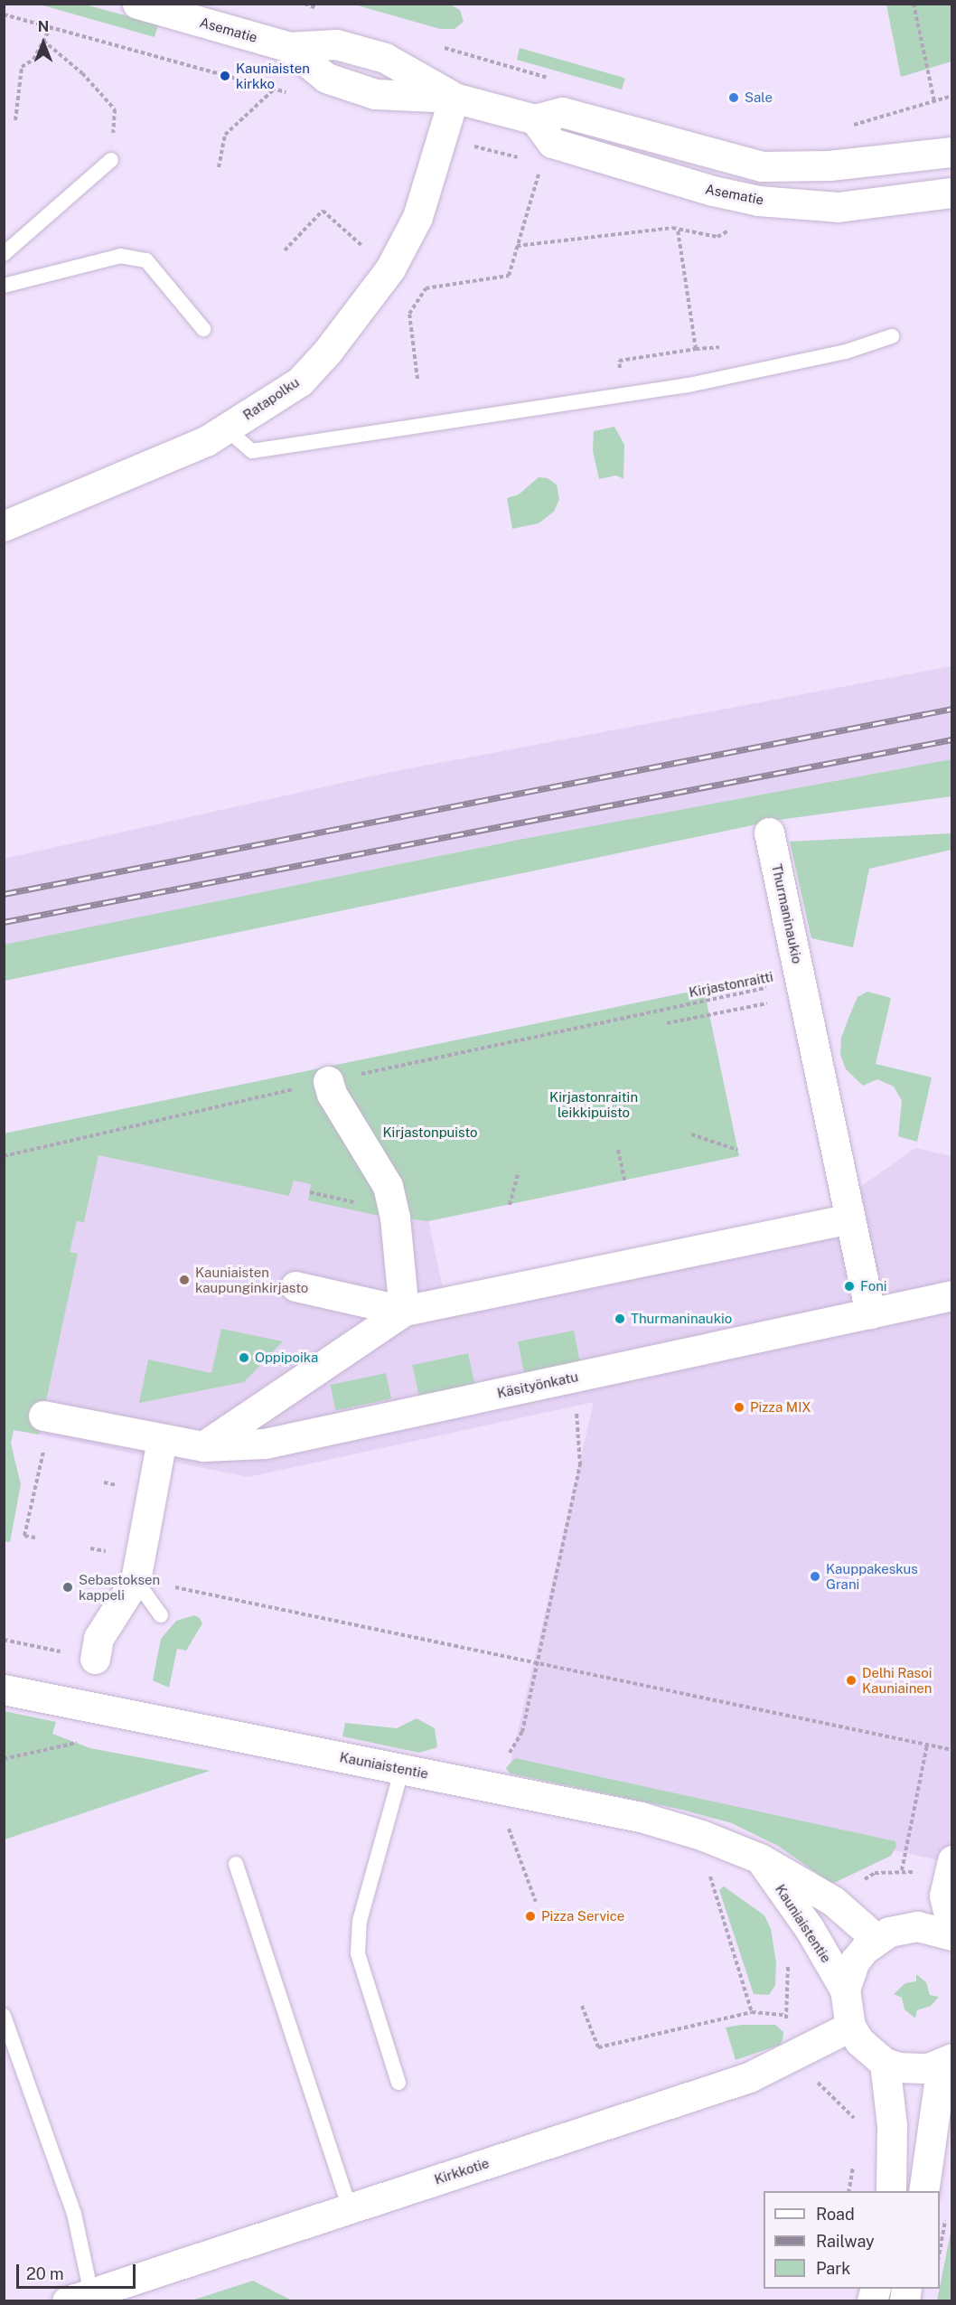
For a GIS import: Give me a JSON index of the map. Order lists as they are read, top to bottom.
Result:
{
  "streets": {
    "street": [
      "Asematie",
      "Ratapolku",
      "Thurmaninaukio",
      "Käsityönkatu",
      "Kauniaistentie",
      "Kirkkotie"
    ],
    "path": ["Kirjastonraitti"]
  },
  "crossings": [
    ["Asematie", "Ratapolku"],
    ["Thurmaninaukio", "Kirjastonraitti"],
    ["Thurmaninaukio", "Käsityönkatu"]
  ],
  "parks": ["Kirjastonraitin leikkipuisto", "Kirjastonpuisto"],
  "places": [
    "Kauniaisten kirkko",
    "Sale",
    "Kauniaisten kaupunginkirjasto",
    "Foni",
    "Thurmaninaukio",
    "Oppipoika",
    "Pizza MIX",
    "Kauppakeskus Grani",
    "Sebastoksen kappeli",
    "Delhi Rasoi Kauniainen",
    "Pizza Service"
  ],
  "legend": ["Road", "Railway", "Park"],
  "scale_bar": "20 m",
  "north": "top"
}
